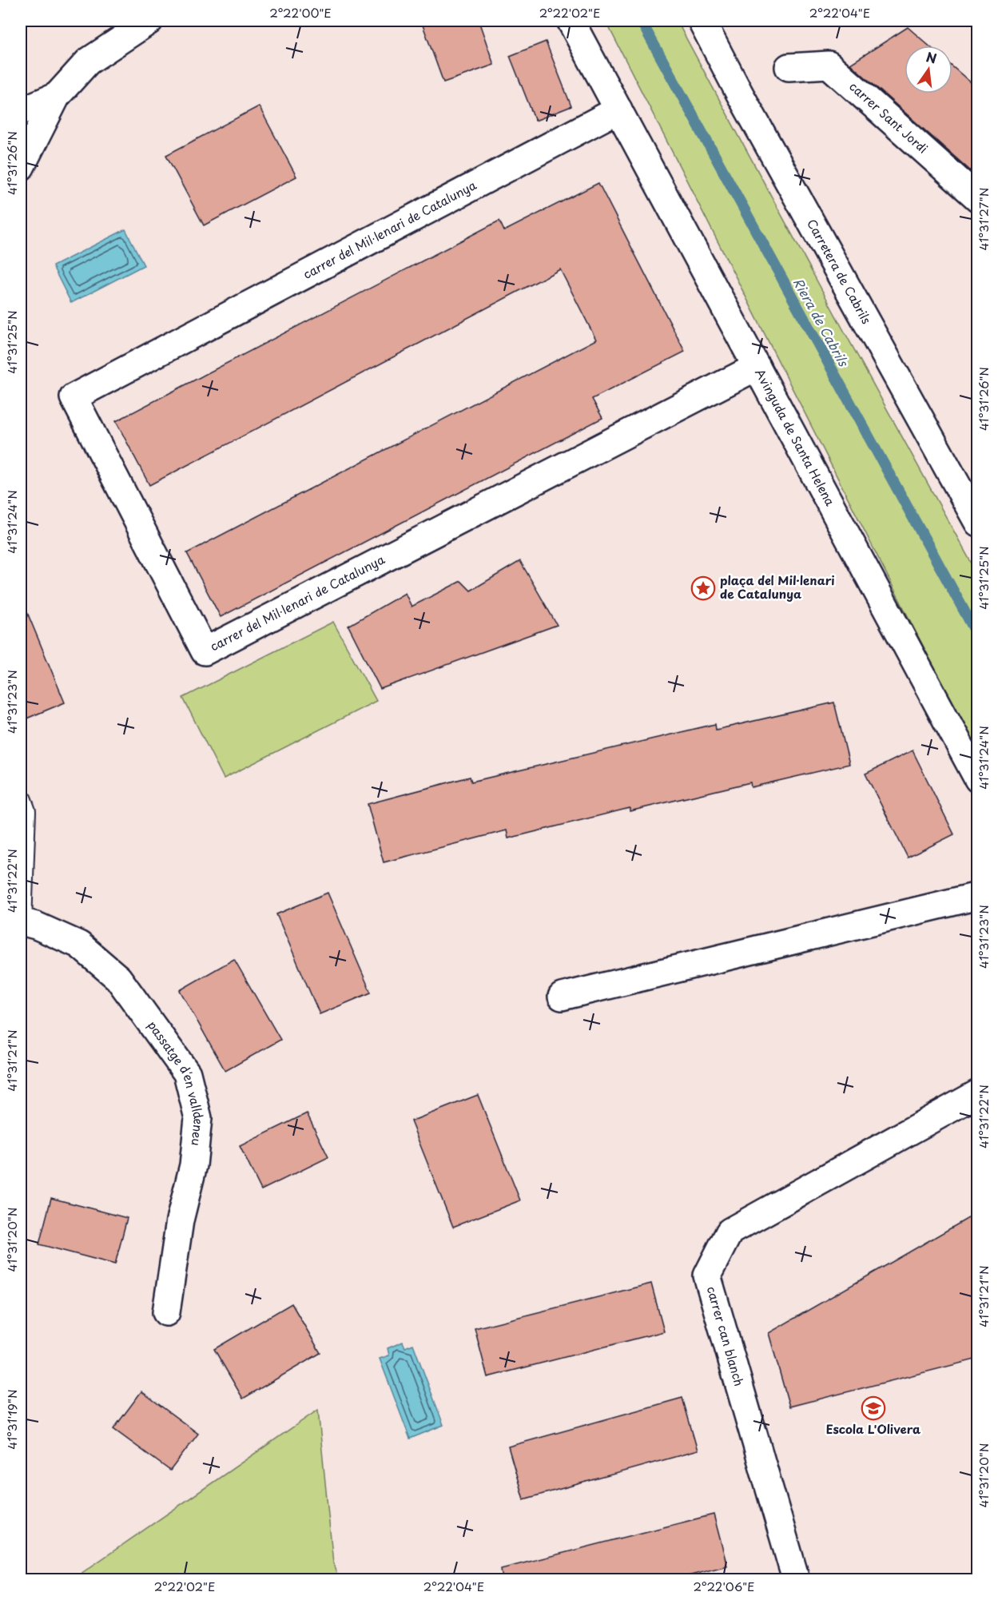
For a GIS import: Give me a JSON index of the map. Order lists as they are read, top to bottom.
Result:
{
  "streets": {
    "street": [
      "carrer Sant Jordi",
      "carrer del Mil·lenari de Catalunya",
      "Carretera de Cabrils",
      "Avinguda de Santa Helena",
      "passatge d'en valldeneu",
      "carrer can blanch"
    ]
  },
  "crossings": [
    ["carrer del Mil·lenari de Catalunya", "Avinguda de Santa Helena"]
  ],
  "water": ["Riera de Cabrils"],
  "places": {
    "place": ["plaça del Mil·lenari de Catalunya"],
    "school or university": ["Escola L'Olivera"]
  },
  "north": "top",
  "coordinates": [
    "2°22'00\"E",
    "2°22'02\"E",
    "2°22'04\"E",
    "41°31'26\"N",
    "41°31'27\"N",
    "41°31'25\"N",
    "41°31'24\"N",
    "41°31'23\"N",
    "41°31'22\"N",
    "41°31'21\"N",
    "41°31'20\"N",
    "41°31'19\"N",
    "2°22'06\"E"
  ]
}
